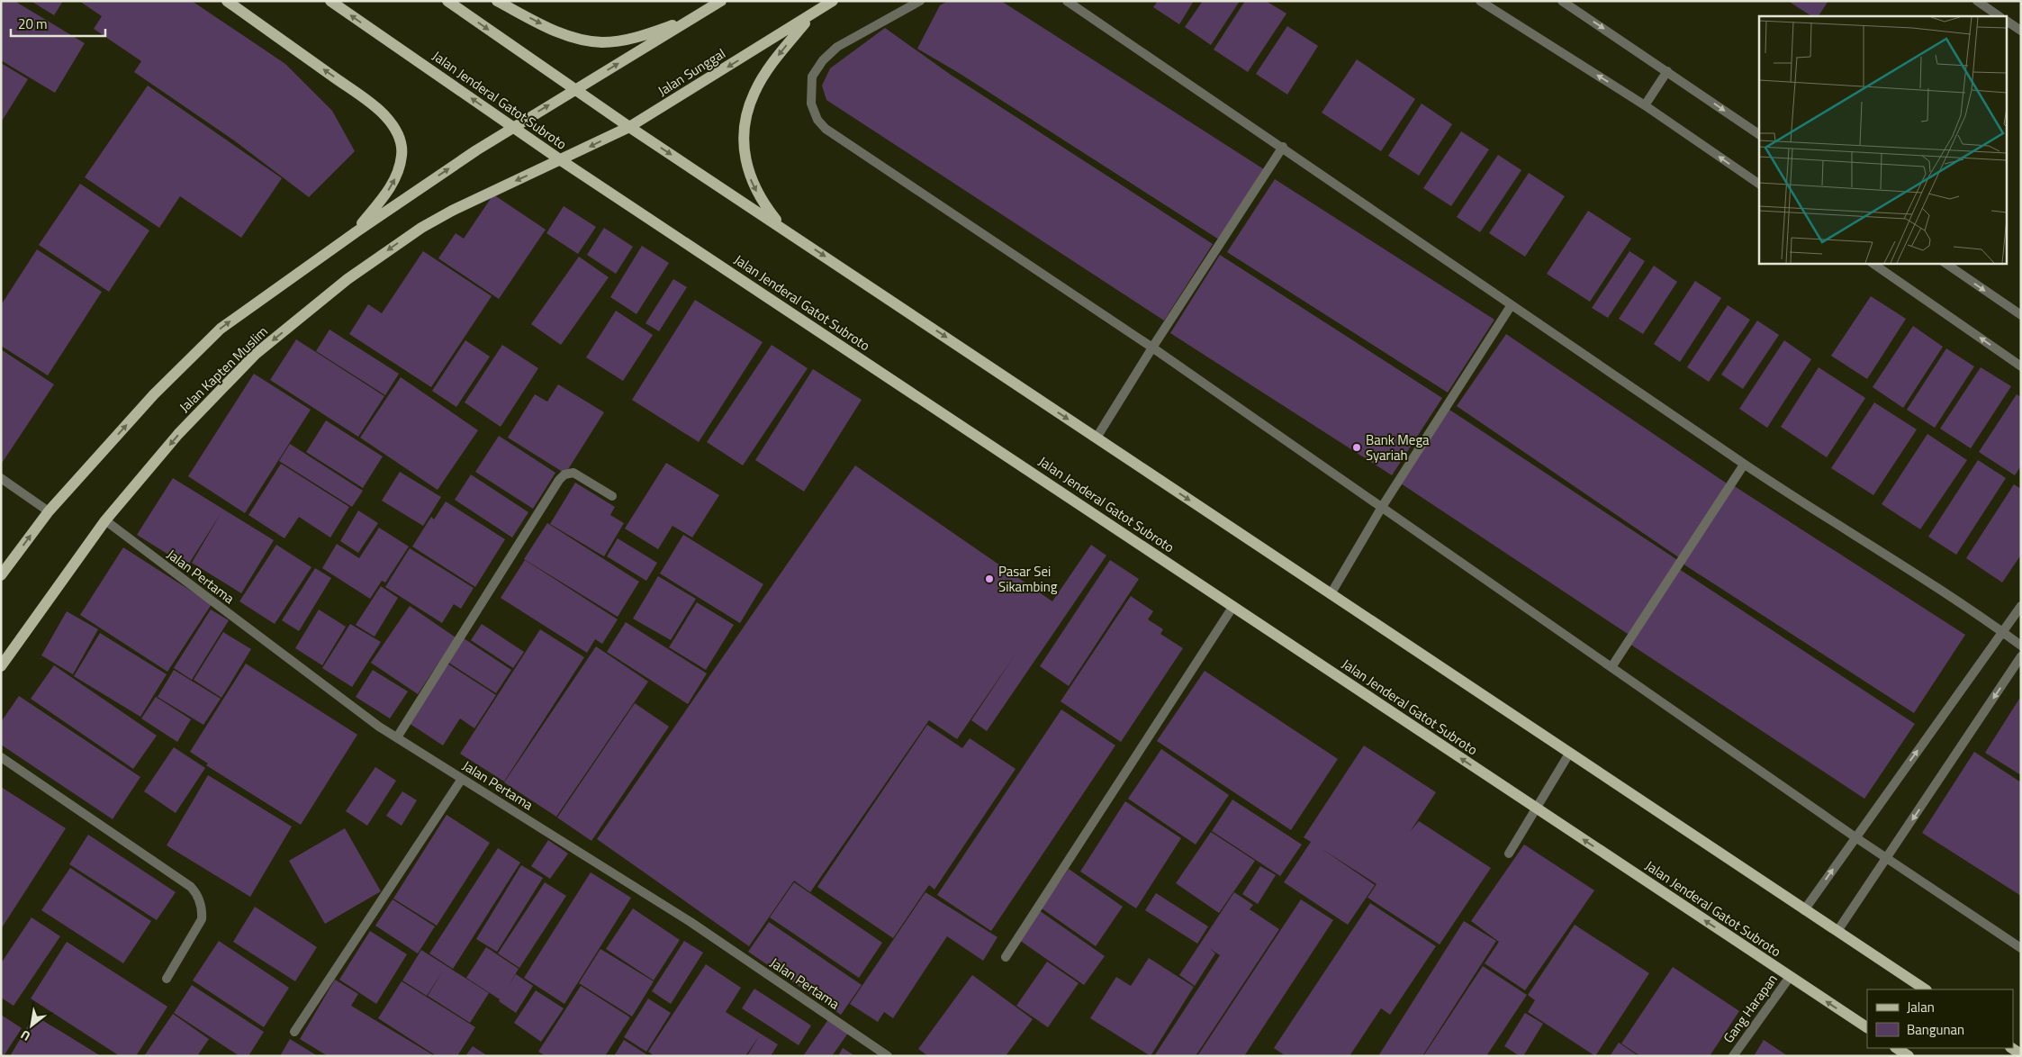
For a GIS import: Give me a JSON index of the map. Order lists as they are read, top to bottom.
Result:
{
  "streets": {
    "main road": ["Jalan Sunggal", "Jalan Jenderal Gatot Subroto", "Jalan Kapten Muslim"],
    "street": ["Jalan Pertama", "Gang Harapan"]
  },
  "crossings": [
    ["Jalan Sunggal", "Jalan Jenderal Gatot Subroto"],
    ["Jalan Sunggal", "Jalan Kapten Muslim"],
    ["Jalan Jenderal Gatot Subroto", "Jalan Kapten Muslim"],
    ["Jalan Jenderal Gatot Subroto", "Gang Harapan"],
    ["Jalan Kapten Muslim", "Jalan Pertama"]
  ],
  "places": ["Bank Mega Syariah", "Pasar Sei Sikambing"],
  "legend": ["Jalan", "Bangunan"],
  "scale_bar": "20 m",
  "north": "bottom left"
}
